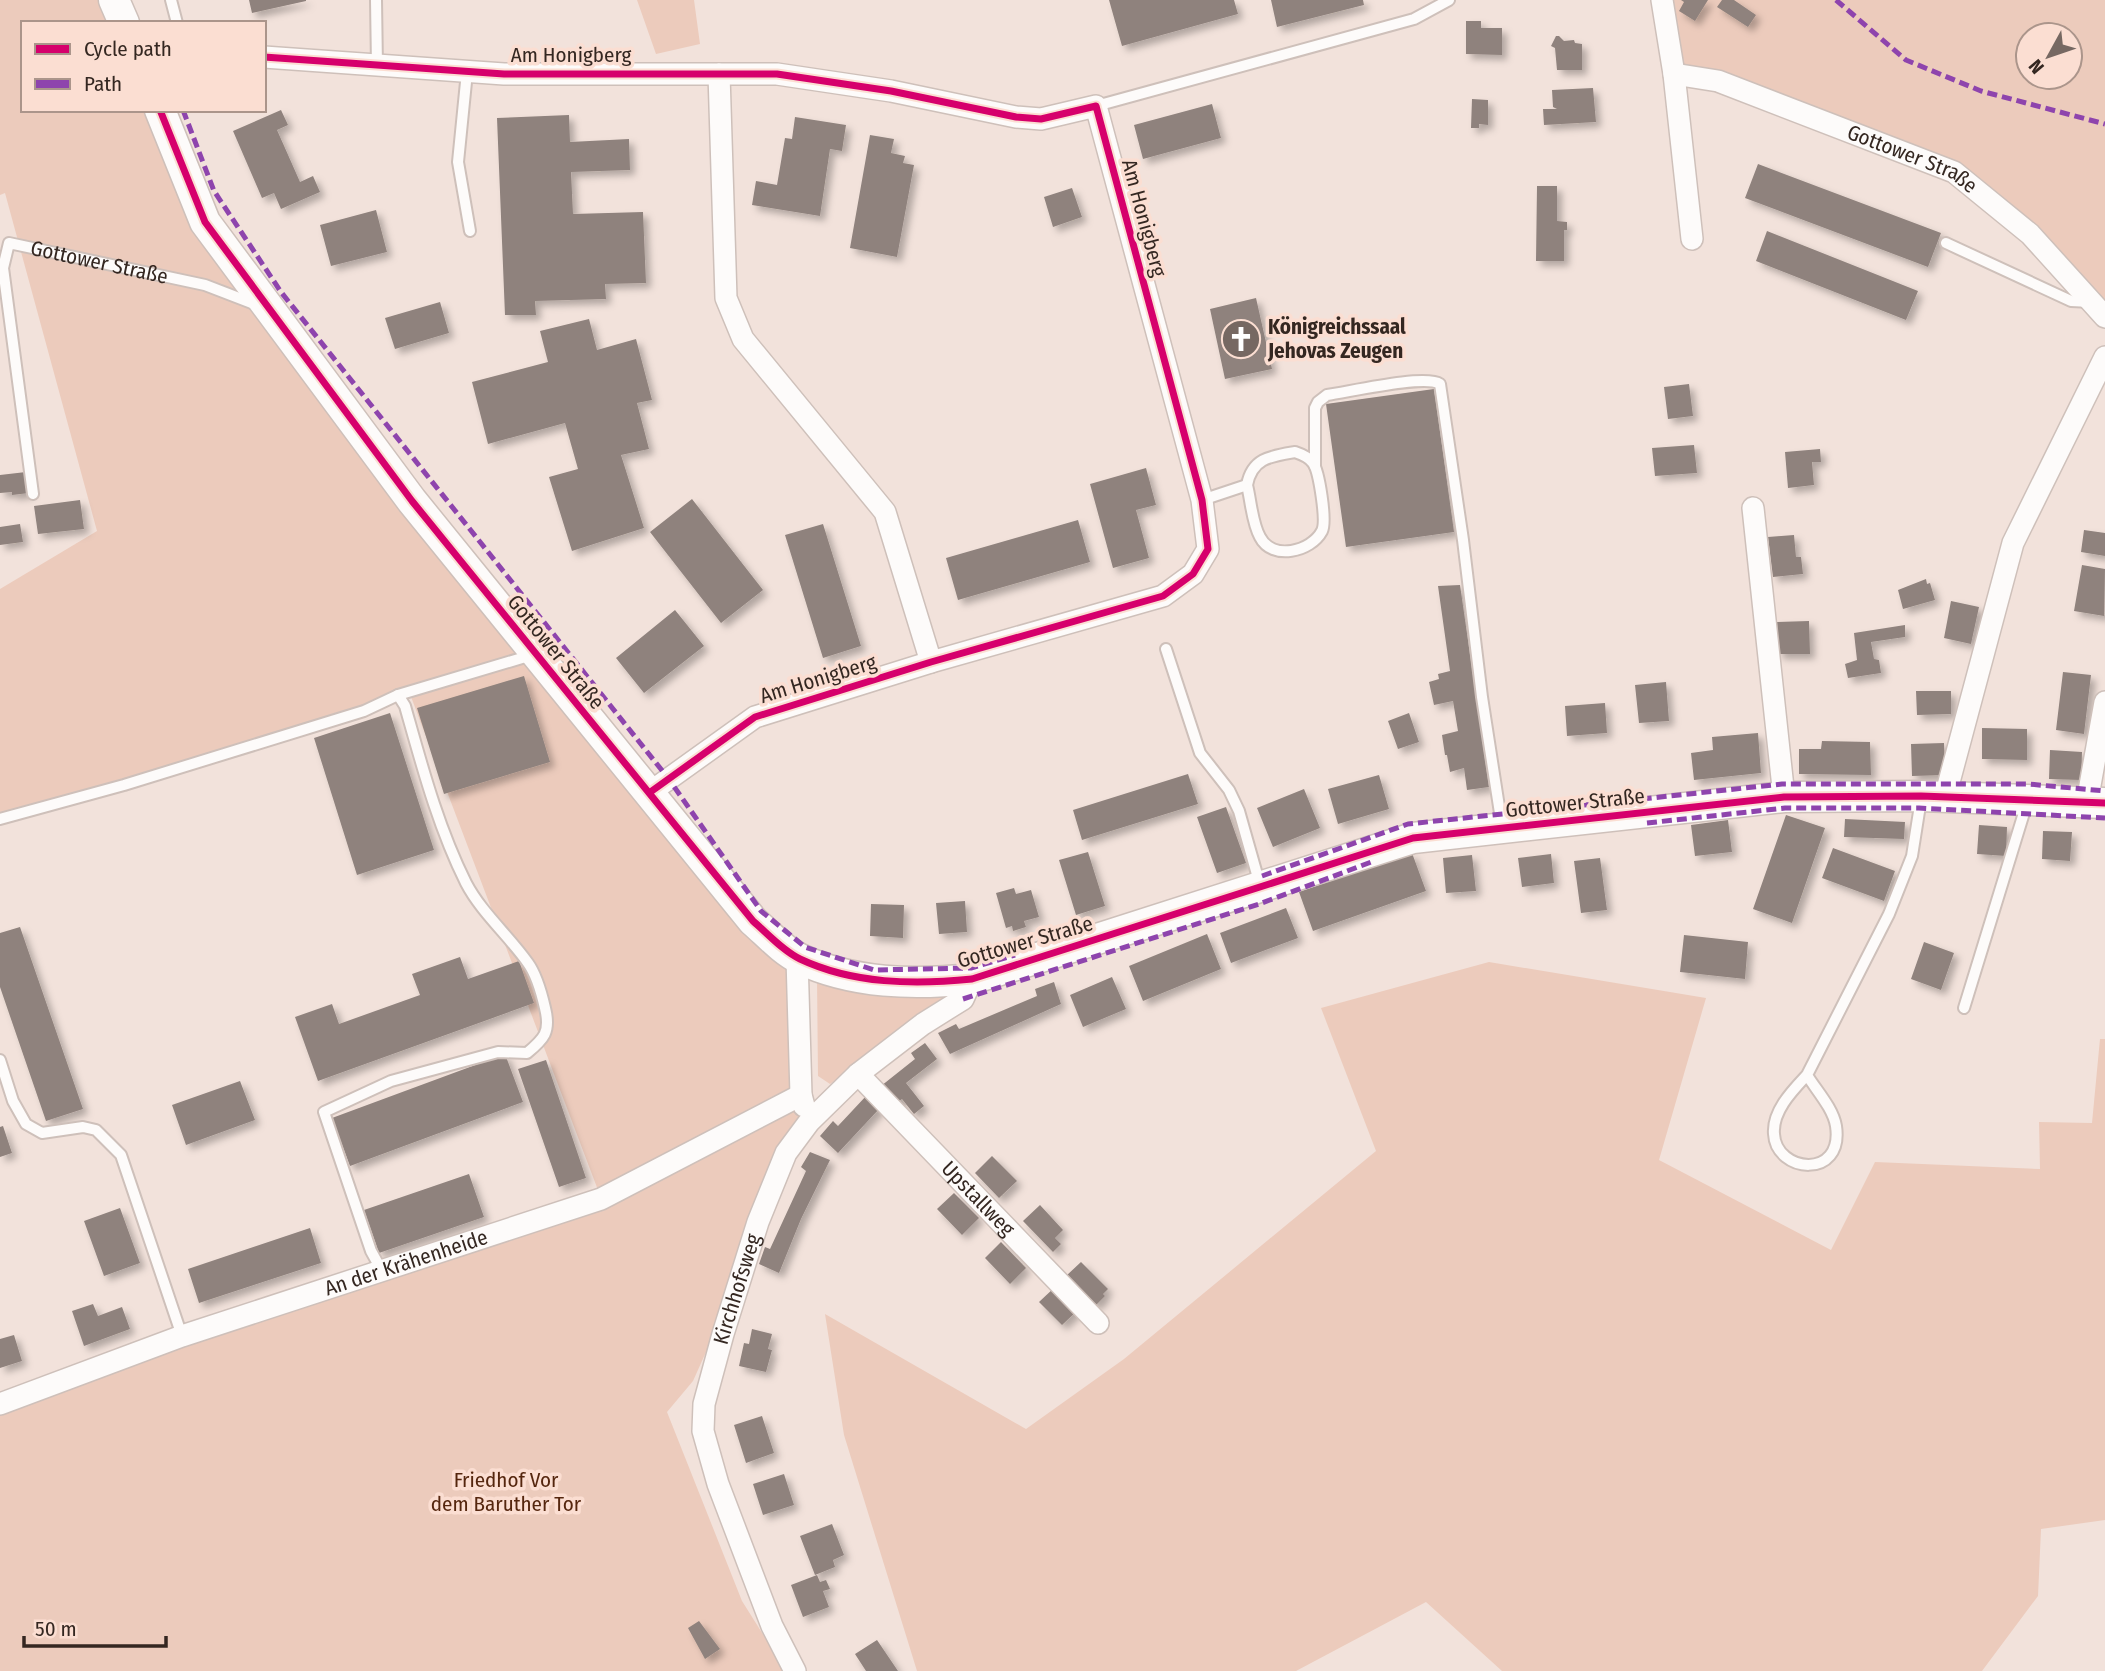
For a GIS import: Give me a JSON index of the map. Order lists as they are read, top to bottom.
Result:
{
  "streets": {
    "street": [
      "Am Honigberg",
      "Gottower Straße",
      "Upstallweg",
      "An der Krähenheide",
      "Kirchhofsweg"
    ]
  },
  "crossings": [
    ["Am Honigberg", "Gottower Straße"],
    ["Gottower Straße", "Kirchhofsweg"],
    ["Upstallweg", "Kirchhofsweg"]
  ],
  "parks": ["Friedhof Vor dem Baruther Tor"],
  "places": {
    "church": ["Königreichssaal Jehovas Zeugen"]
  },
  "legend": ["Cycle path", "Path"],
  "scale_bar": "50 m",
  "north": "bottom left"
}
